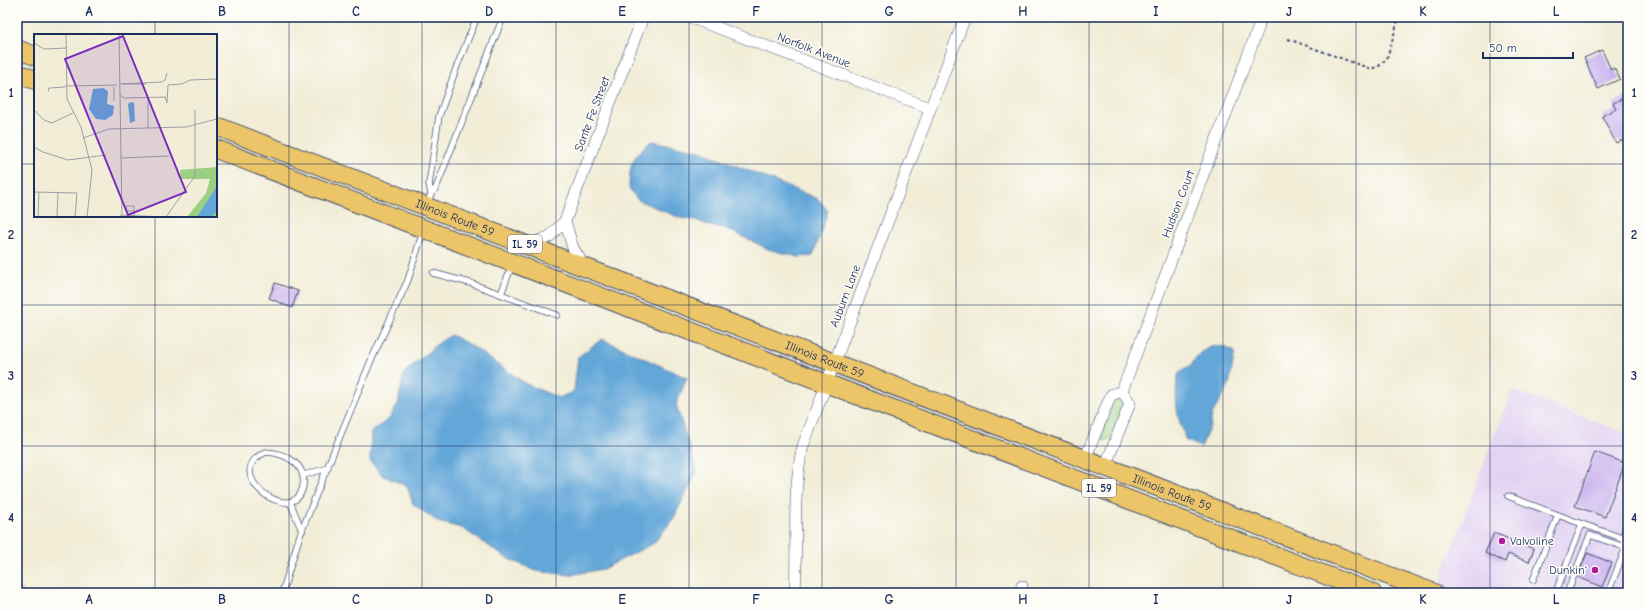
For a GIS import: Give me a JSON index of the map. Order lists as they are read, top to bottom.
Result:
{
  "streets": {
    "main road": ["Illinois Route 59", "IL 59"],
    "street": [
      "Norfolk Avenue",
      "Sante Fe Street",
      "Hudson Court",
      "Auburn Lane"
    ]
  },
  "crossings": [
    ["Norfolk Avenue", "Auburn Lane"],
    ["Sante Fe Street", "Illinois Route 59"],
    ["Hudson Court", "Illinois Route 59"],
    ["Illinois Route 59", "Auburn Lane"]
  ],
  "places": ["Valvoline", "Dunkin'"],
  "scale_bar": "50 m",
  "grid": {
    "columns": [
      "A",
      "B",
      "C",
      "D",
      "E",
      "F",
      "G",
      "H",
      "I",
      "J",
      "K",
      "L"
    ],
    "rows": [
      "1",
      "2",
      "3",
      "4"
    ]
  }
}
